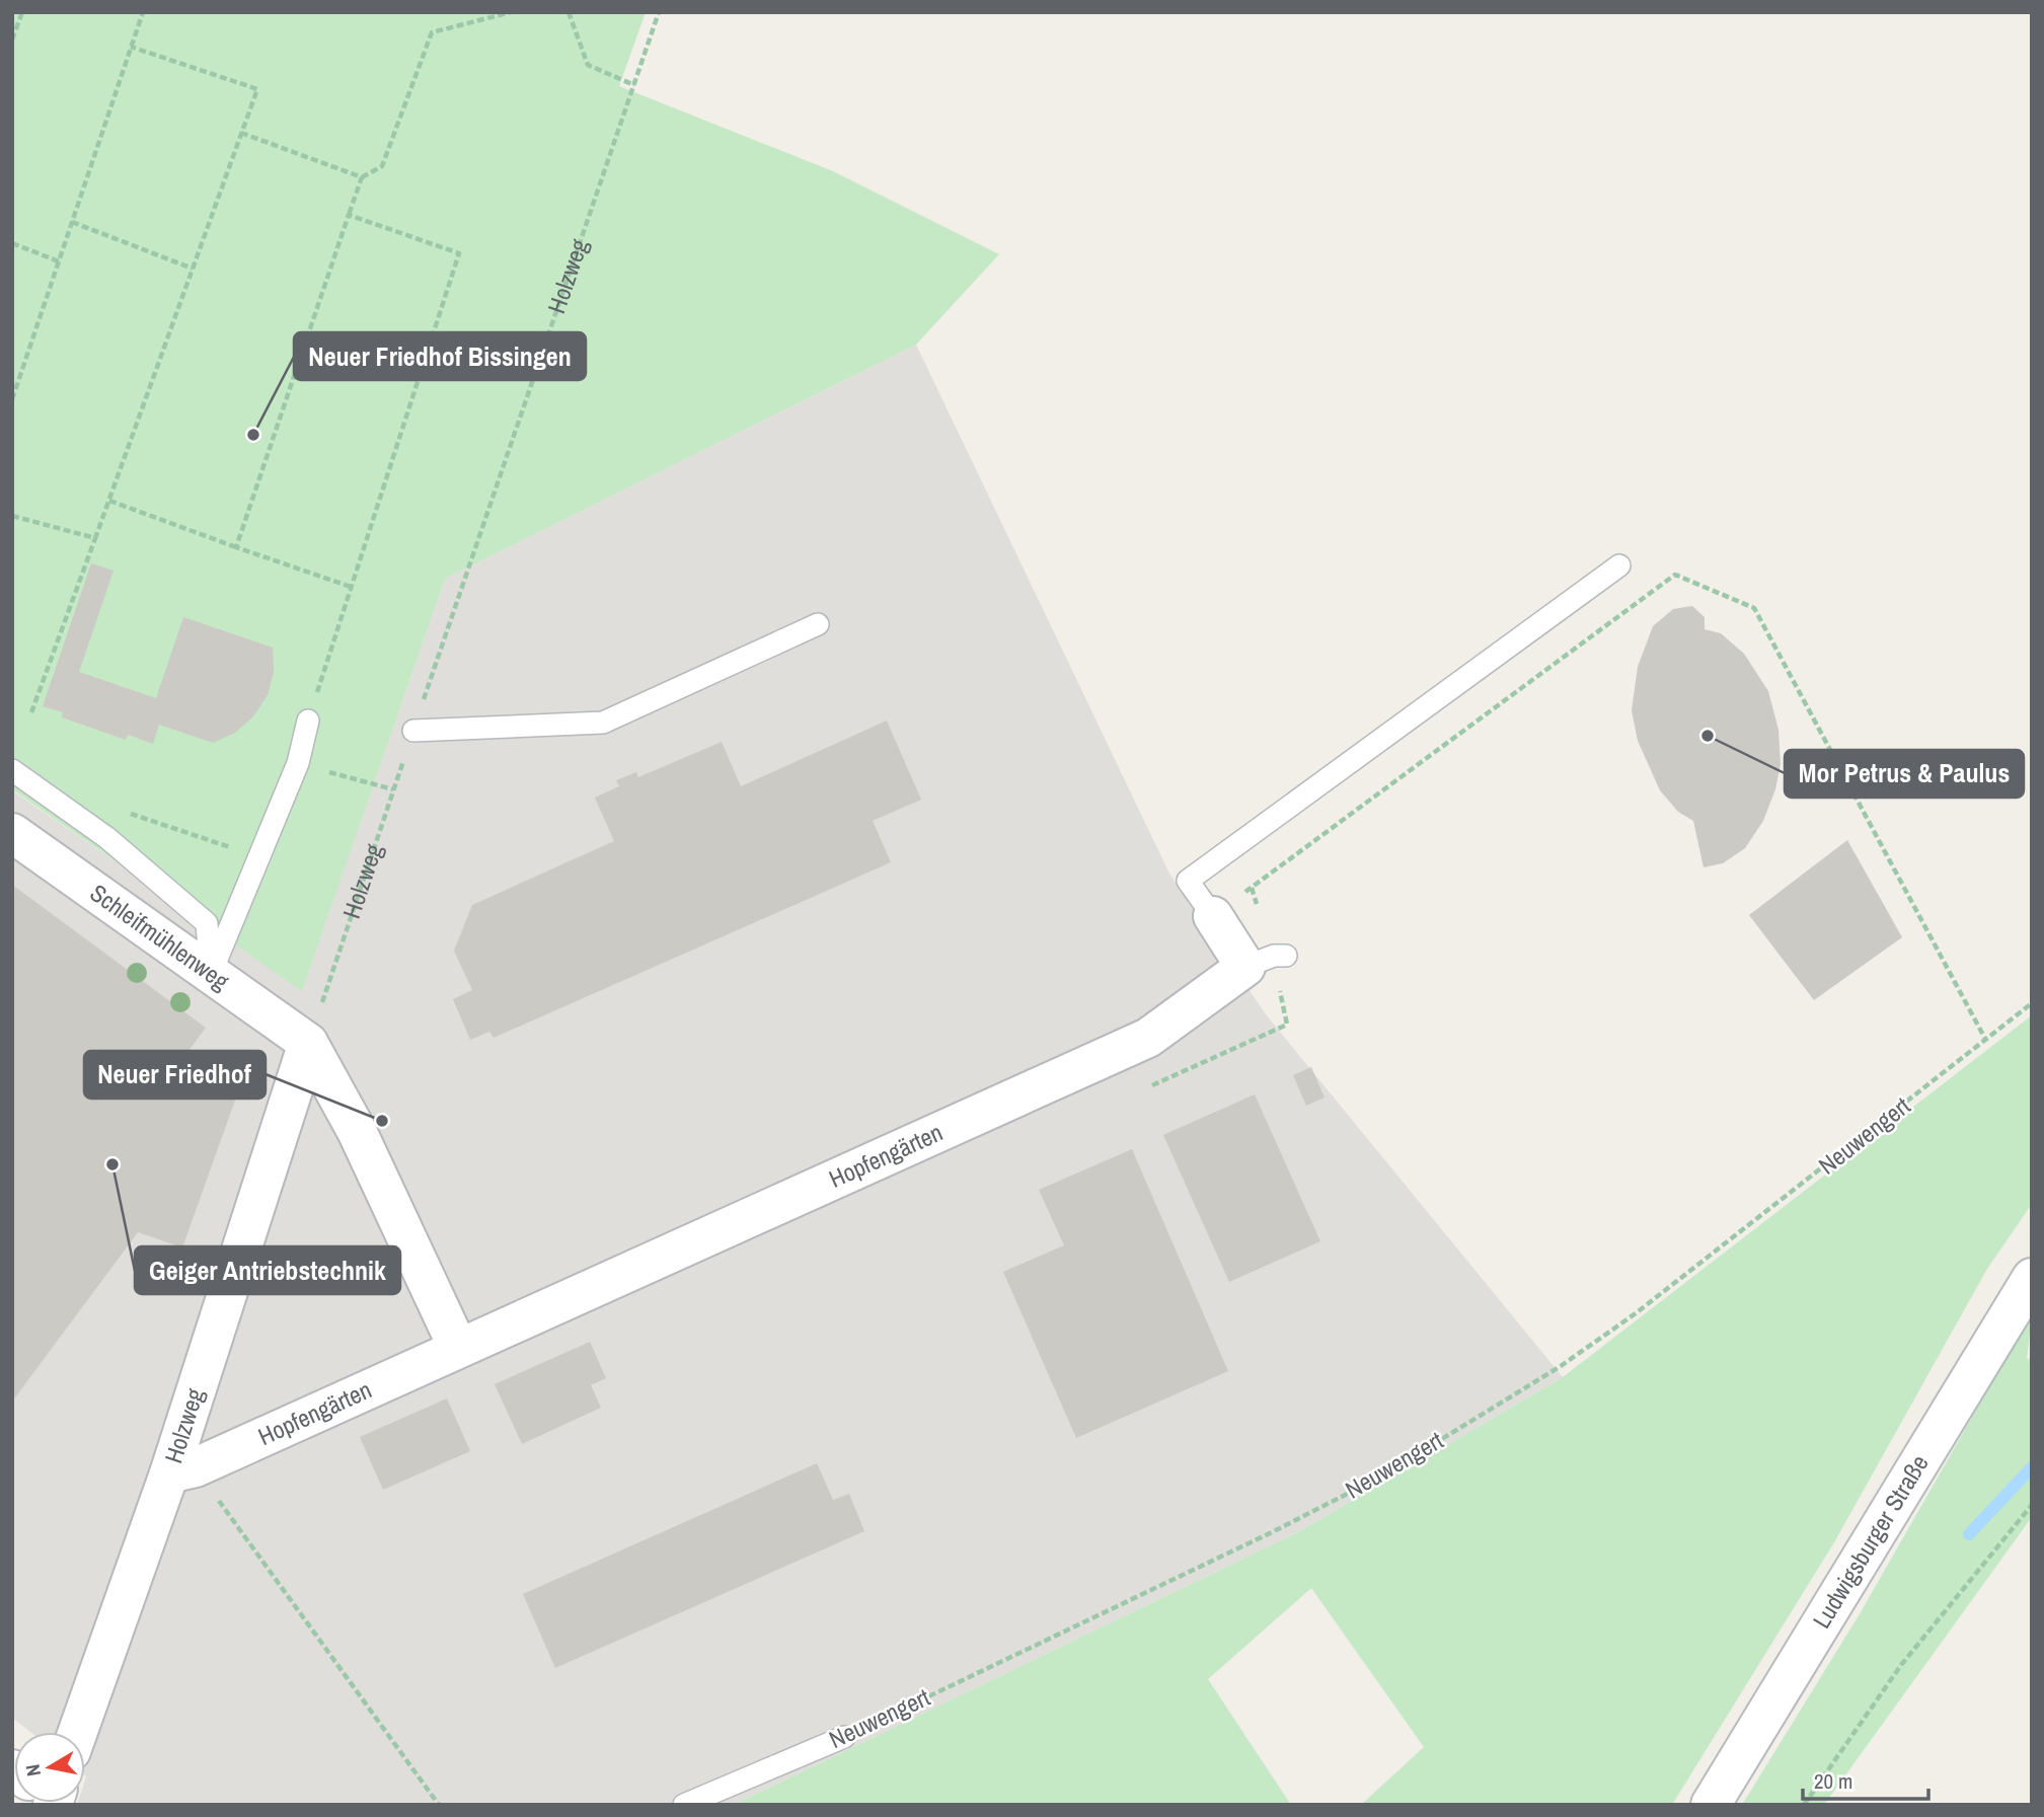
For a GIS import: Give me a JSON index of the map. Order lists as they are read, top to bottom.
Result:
{
  "streets": {
    "street": [
      "Holzweg",
      "Schleifmühlenweg",
      "Hopfengärten",
      "Ludwigsburger Straße"
    ],
    "lane": ["Neuwengert"]
  },
  "crossings": [
    ["Holzweg", "Schleifmühlenweg"],
    ["Holzweg", "Hopfengärten"]
  ],
  "places": [
    "Neuer Friedhof Bissingen",
    "Mor Petrus & Paulus",
    "Neuer Friedhof",
    "Geiger Antriebstechnik"
  ],
  "scale_bar": "20 m",
  "north": "left"
}
